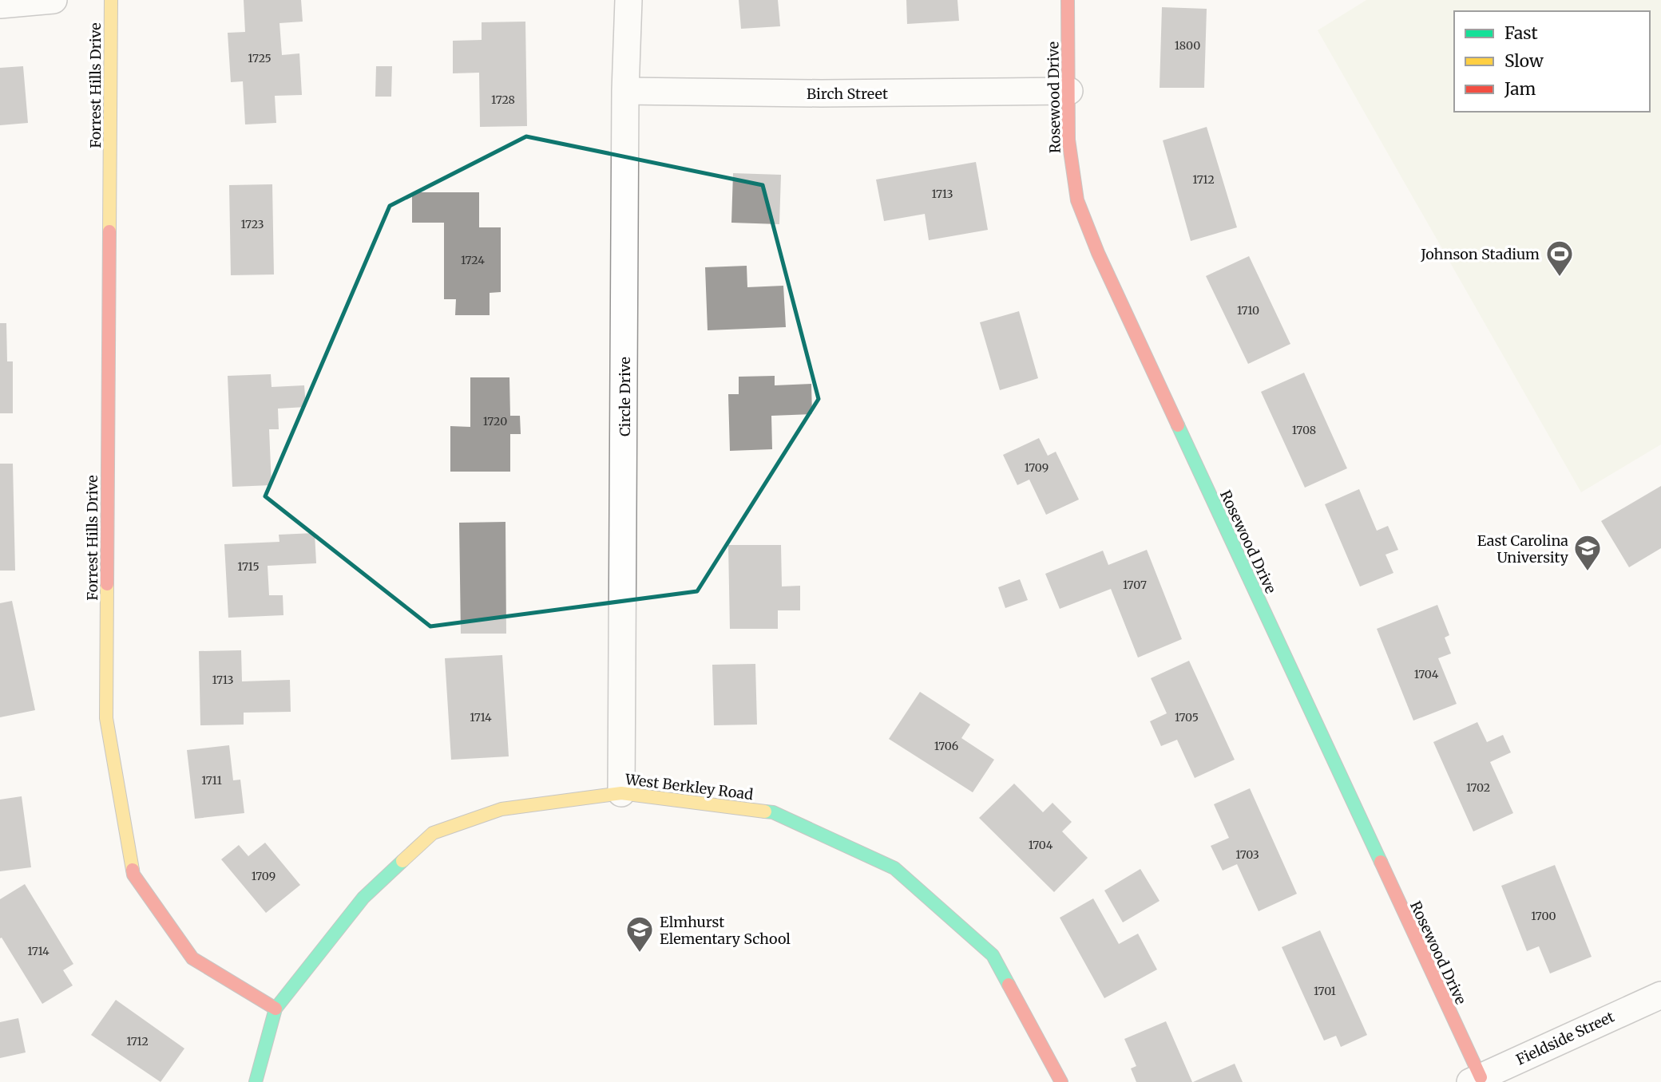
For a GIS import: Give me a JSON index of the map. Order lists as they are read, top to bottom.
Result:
{
  "streets": {
    "street": [
      "Forrest Hills Drive",
      "Birch Street",
      "Rosewood Drive",
      "Circle Drive",
      "West Berkley Road",
      "Fieldside Street"
    ]
  },
  "crossings": [
    ["Forrest Hills Drive", "West Berkley Road"],
    ["Birch Street", "Rosewood Drive"],
    ["Birch Street", "Circle Drive"],
    ["Rosewood Drive", "Fieldside Street"],
    ["Circle Drive", "West Berkley Road"]
  ],
  "places": {
    "sports": ["Johnson Stadium"],
    "school or university": ["East Carolina University", "Elmhurst Elementary School"]
  },
  "house_numbers": [
    "1800",
    "1725",
    "1728",
    "1712",
    "1713",
    "1723",
    "1724",
    "1710",
    "1720",
    "1708",
    "1709",
    "1715",
    "1707",
    "1704",
    "1713",
    "1714",
    "1705",
    "1706",
    "1711",
    "1702",
    "1704",
    "1703",
    "1709",
    "1700",
    "1714",
    "1701",
    "1712"
  ],
  "legend": ["Fast", "Slow", "Jam"]
}
